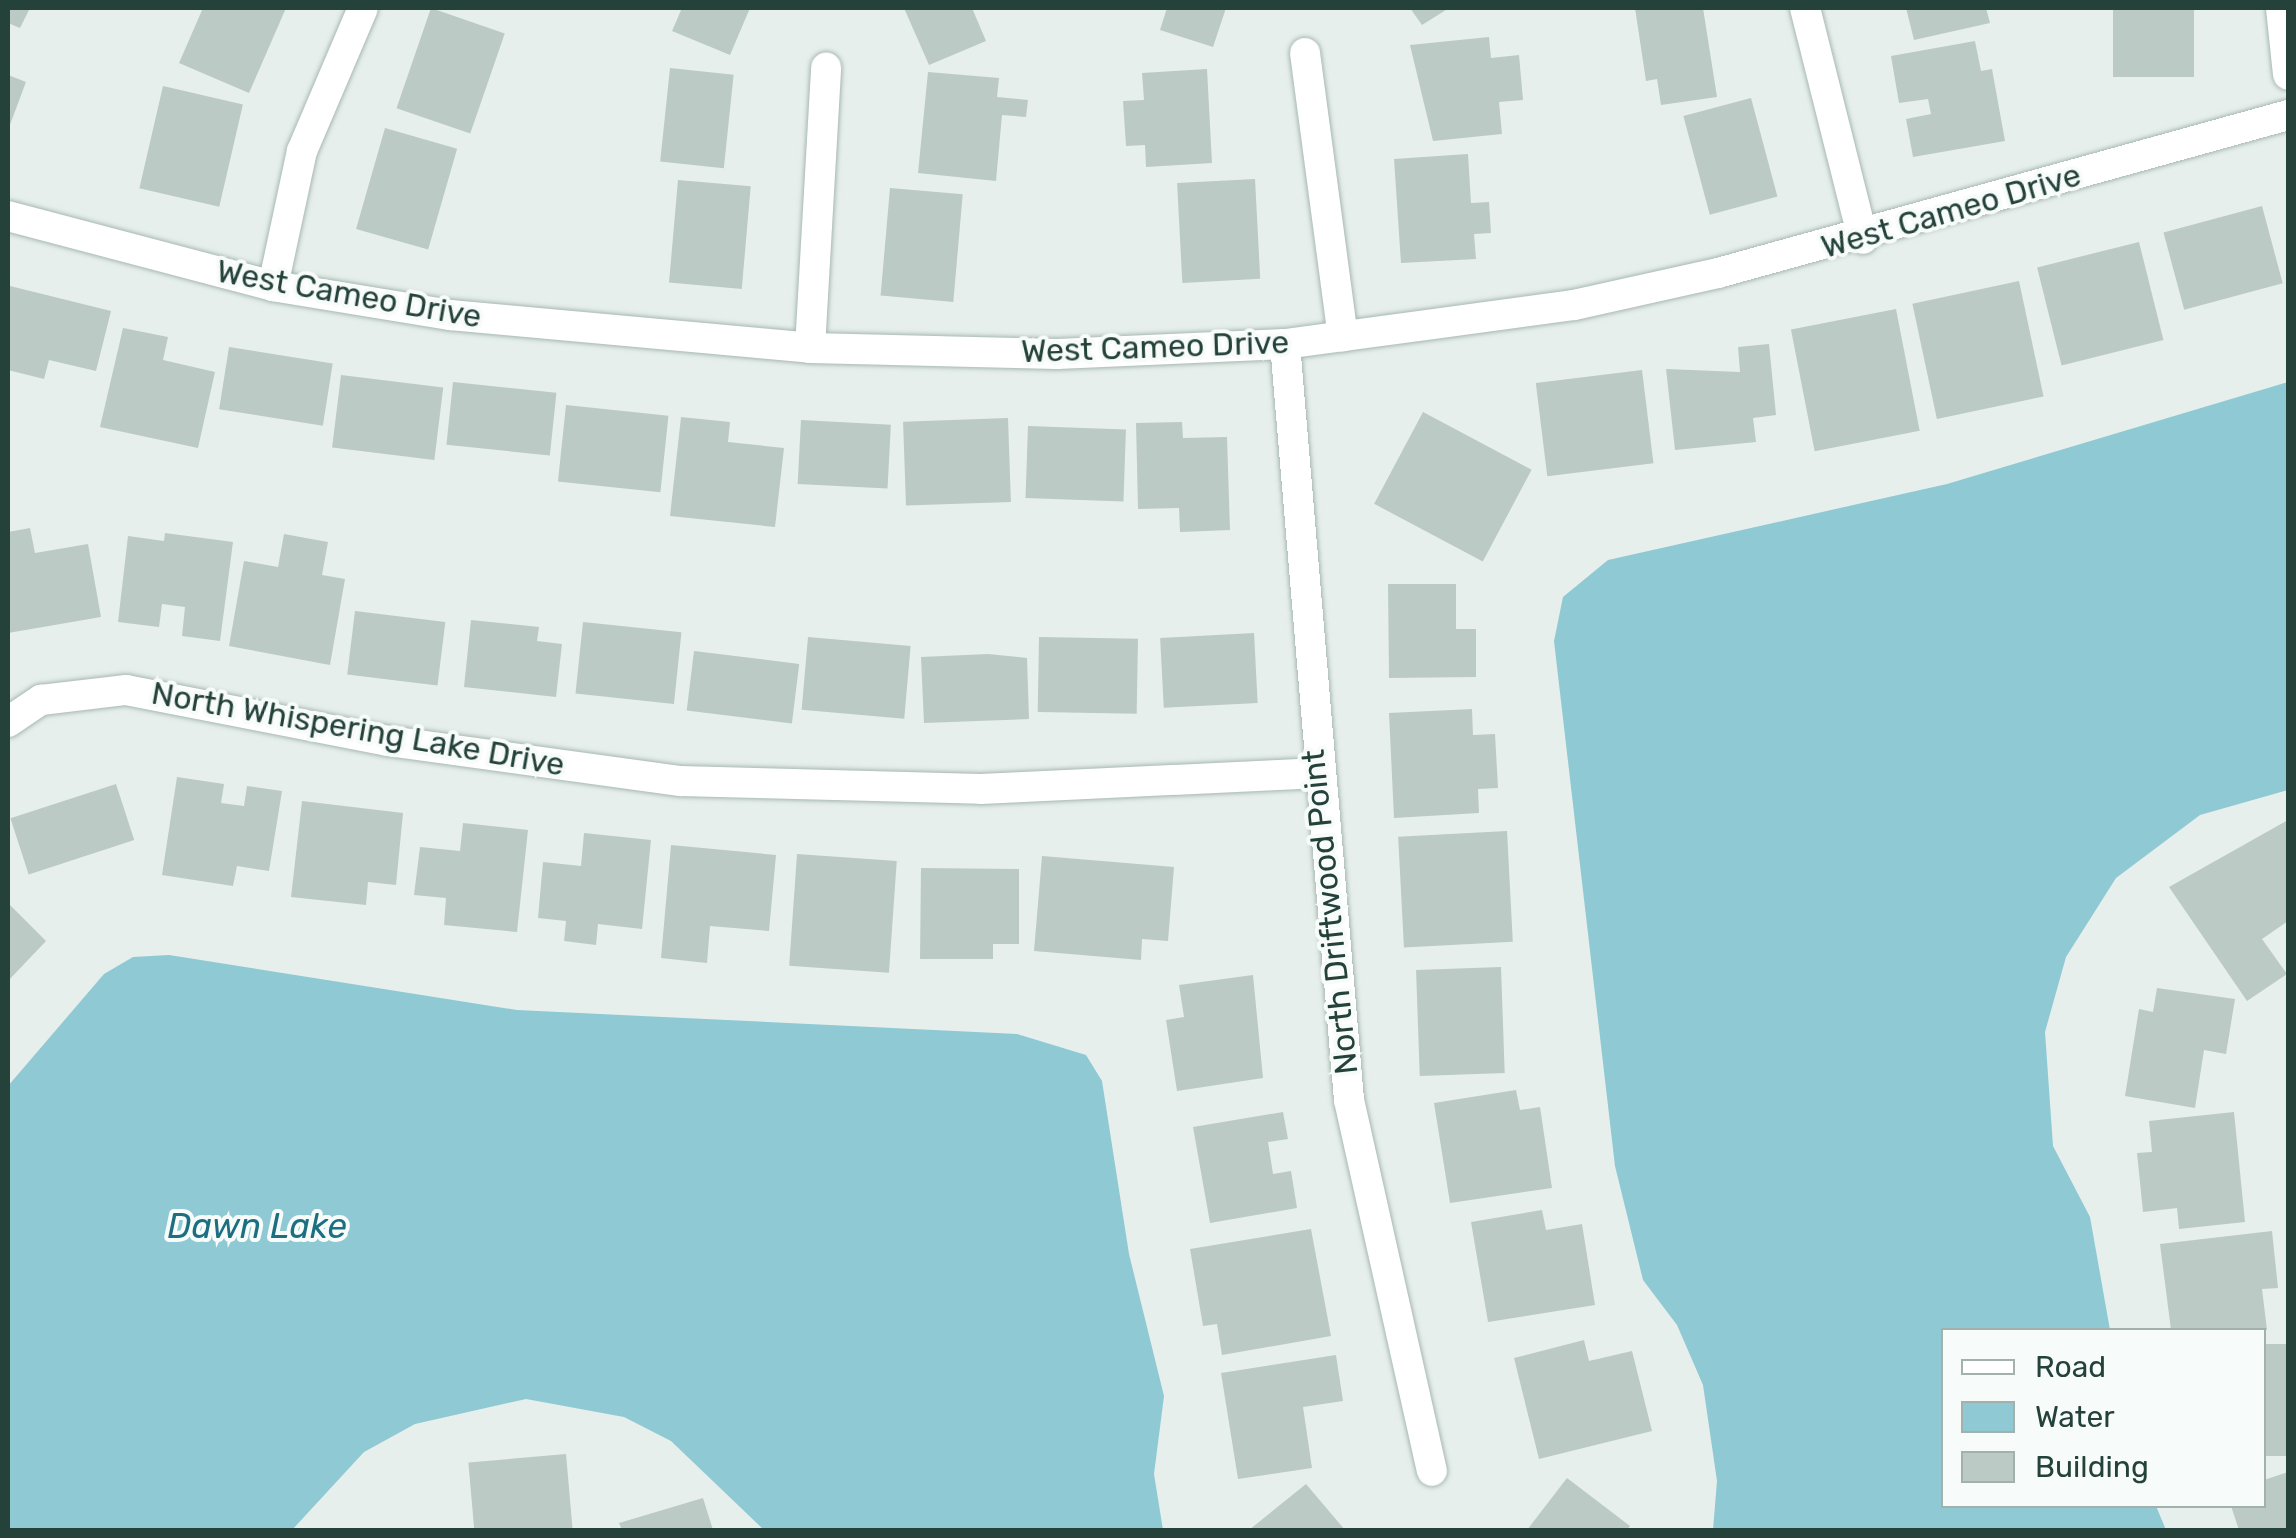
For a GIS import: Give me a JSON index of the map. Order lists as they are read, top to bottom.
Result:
{
  "streets": {
    "street": ["West Cameo Drive", "North Whispering Lake Drive", "North Driftwood Point"]
  },
  "crossings": [
    ["West Cameo Drive", "North Driftwood Point"],
    ["North Whispering Lake Drive", "North Driftwood Point"]
  ],
  "water": ["Dawn Lake"],
  "legend": ["Road", "Water", "Building"]
}
